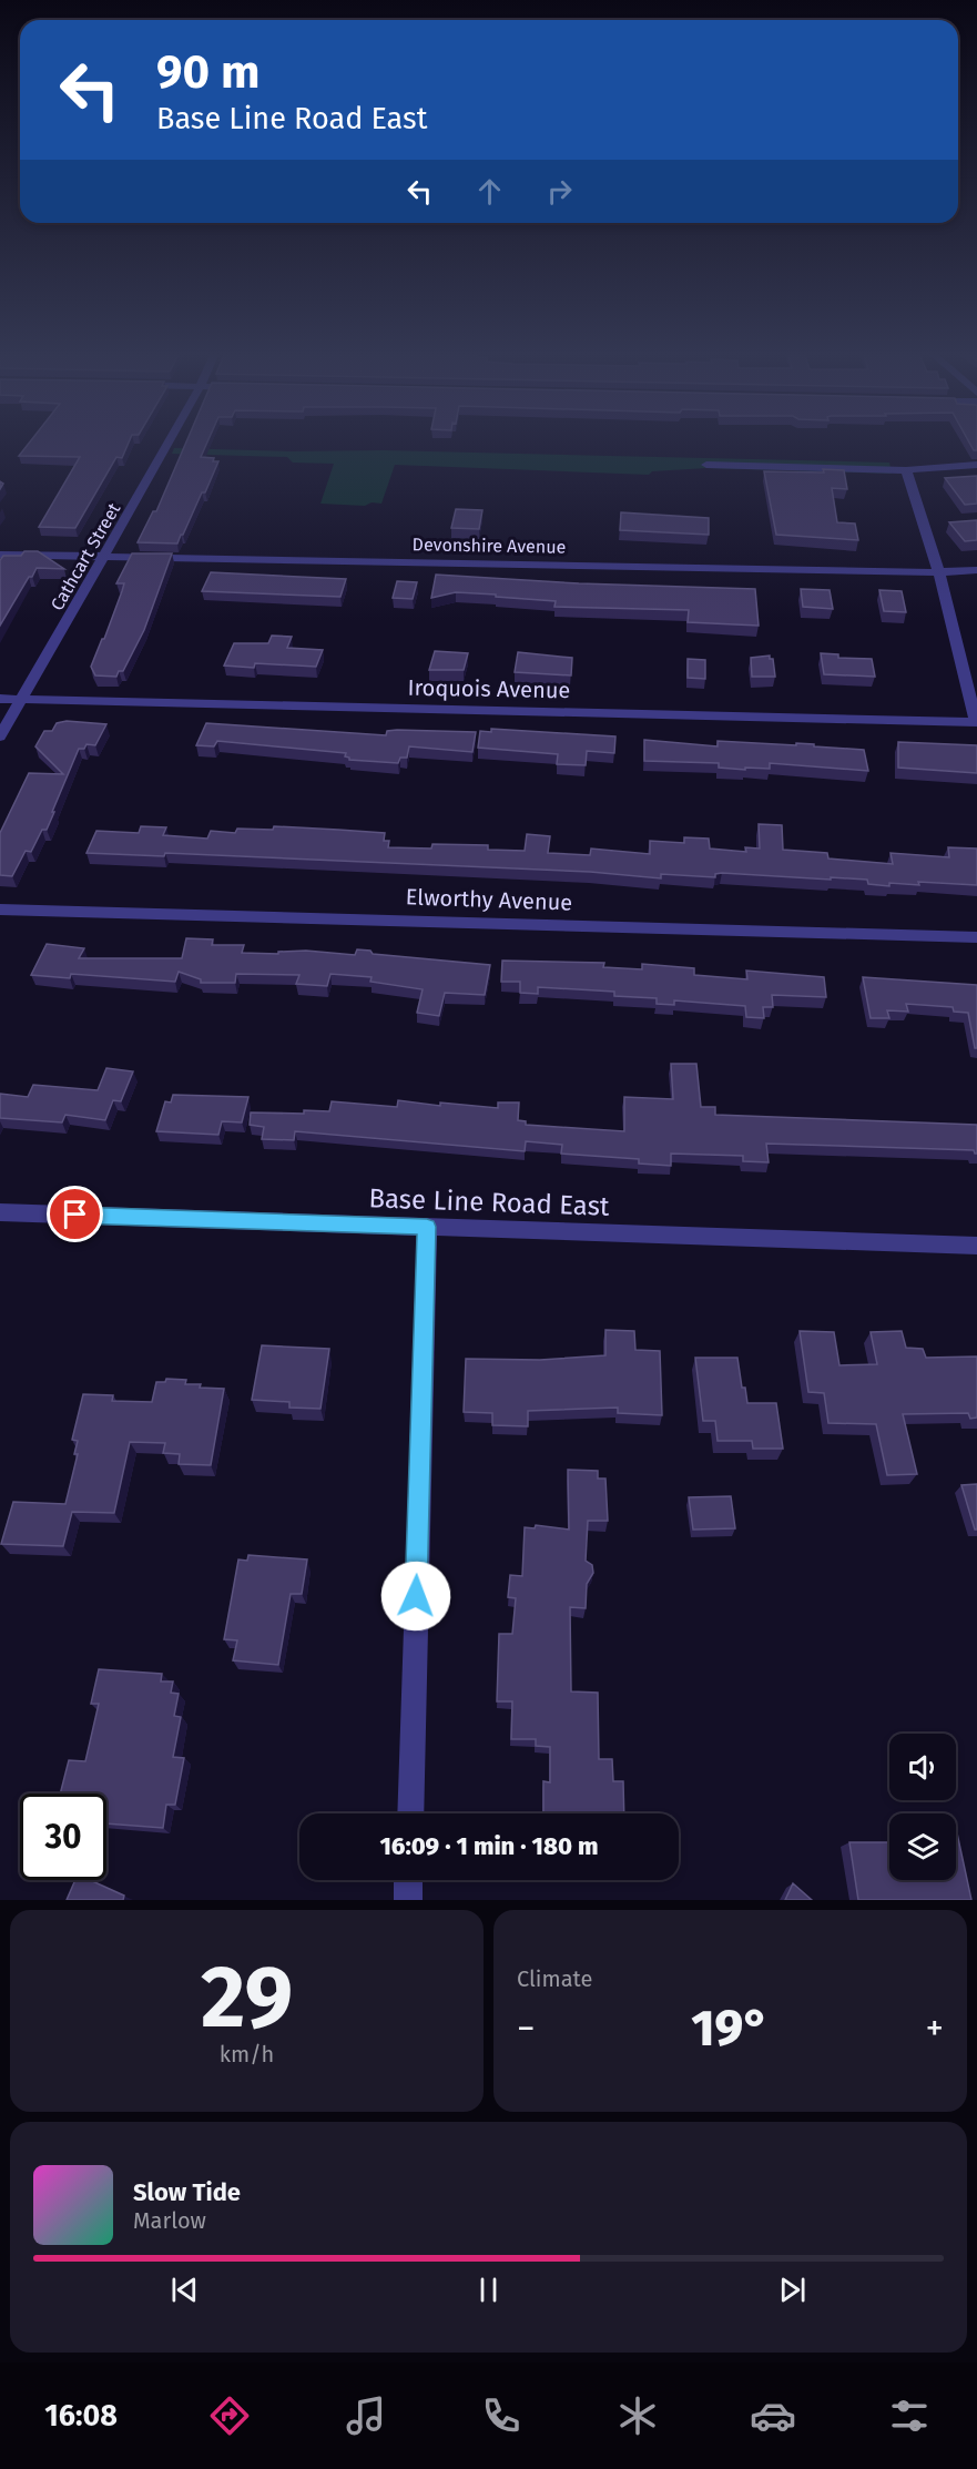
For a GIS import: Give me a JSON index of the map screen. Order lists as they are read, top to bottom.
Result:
{
  "streets": {
    "street": [
      "Devonshire Avenue",
      "Cathcart Street",
      "Iroquois Avenue",
      "Elworthy Avenue",
      "Base Line Road East"
    ]
  },
  "crossings": [
    ["Devonshire Avenue", "Cathcart Street"],
    ["Cathcart Street", "Iroquois Avenue"]
  ],
  "page": {
    "turn": ["90 m", "Base Line Road East"],
    "limit": "30",
    "trip": "16:09 · 1 min · 180 m",
    "tile": [
      ["29", "km/h"],
      "Climate"
    ],
    "heat": ["−", "19°", "+"],
    "song": ["Slow Tide", "Marlow"],
    "tabs": "16:08"
  }
}
